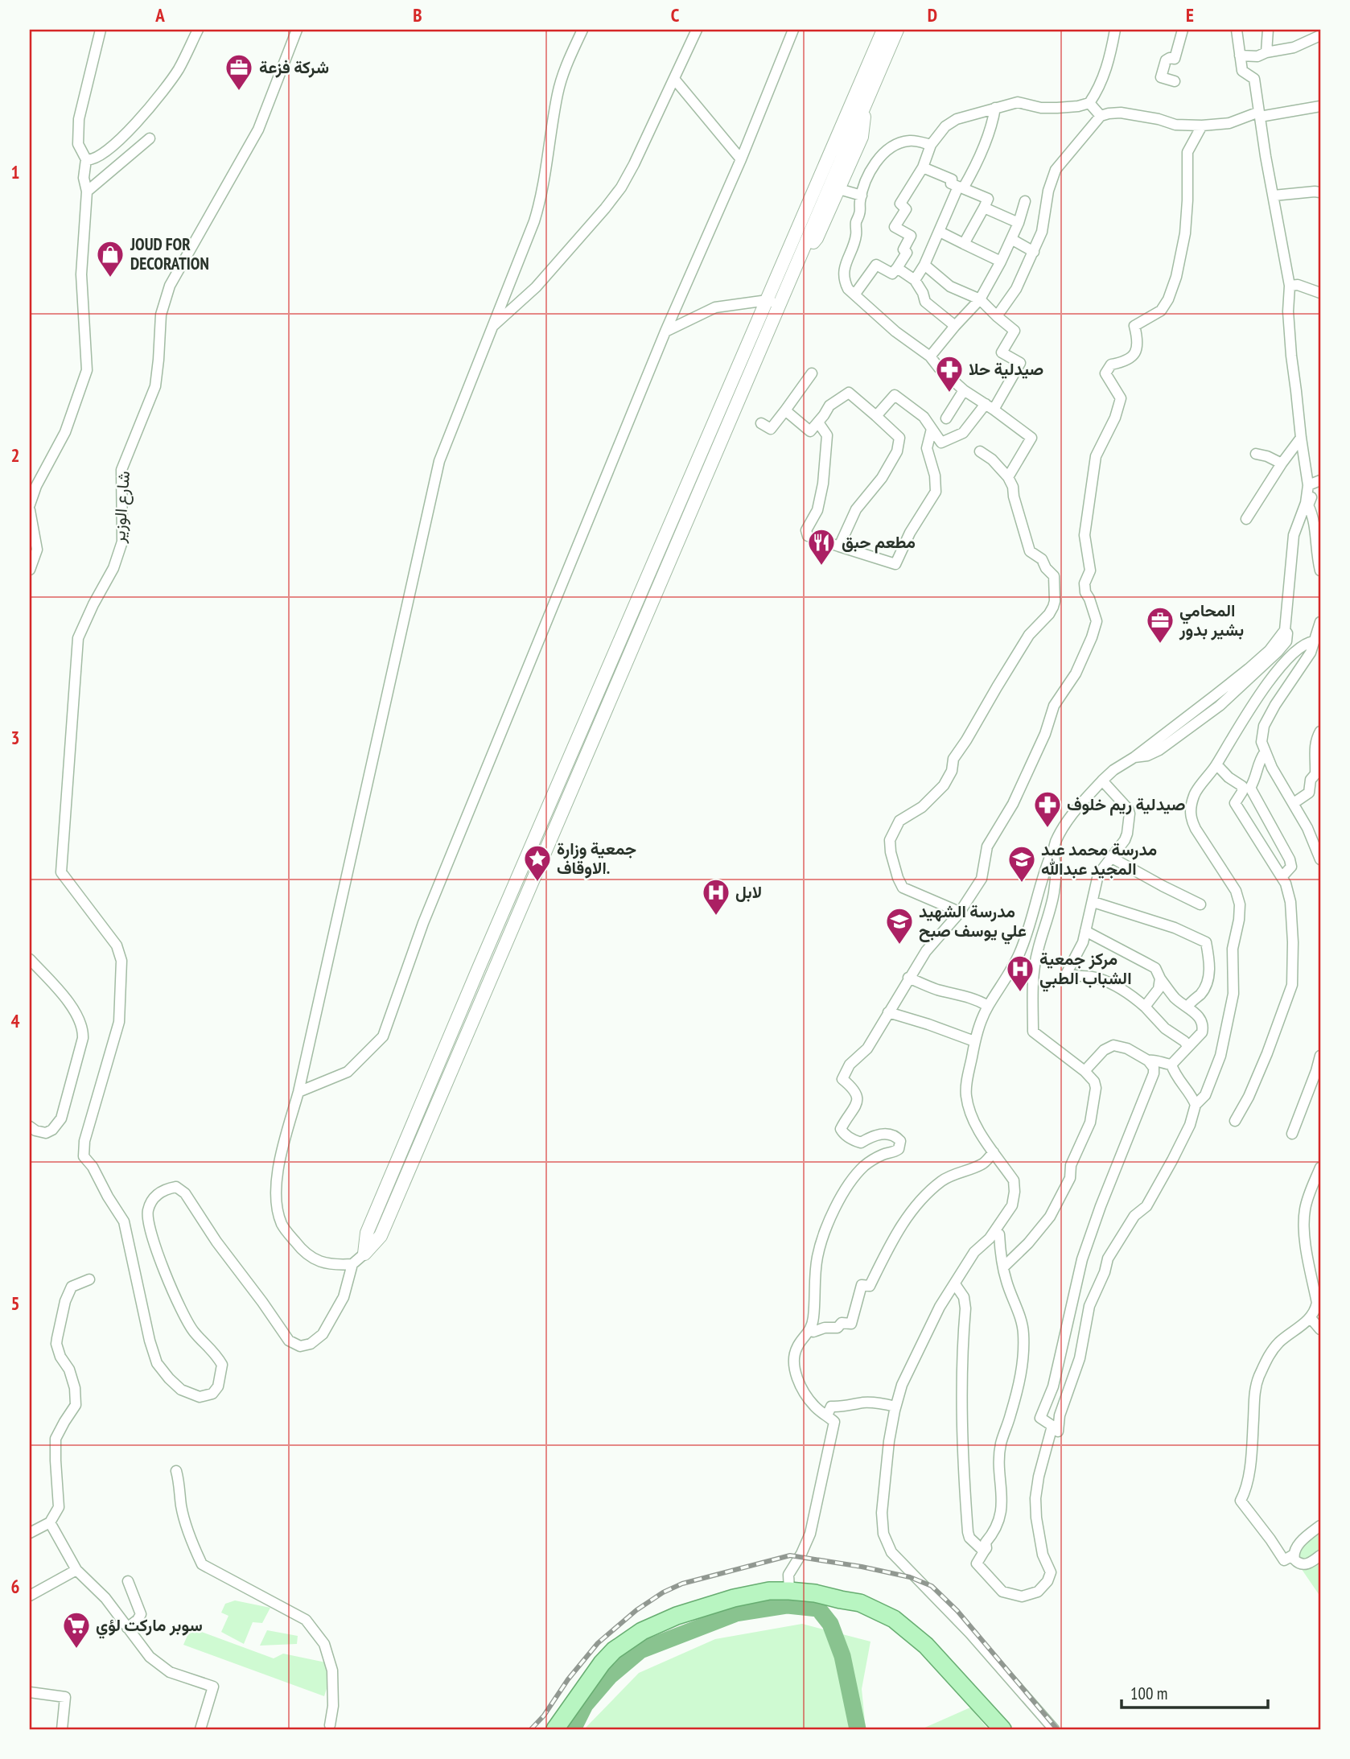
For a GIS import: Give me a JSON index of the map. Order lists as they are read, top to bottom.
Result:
{
  "streets": {
    "street": ["شارع الوزير"]
  },
  "places": {
    "office": ["شركة فزعة", "المحامي بشير بدور"],
    "shop": ["JOUD FOR DECORATION"],
    "pharmacy": ["صيدلية حلا", "صيدلية ريم خلوف"],
    "restaurant": ["مطعم حبق"],
    "place": ["جمعية وزارة الاوقاف."],
    "school or university": ["مدرسة محمد عبد المجيد عبدالله", "مدرسة الشهيد علي يوسف صبح"],
    "hospital": ["لابل", "مركز جمعية الشباب الطبي"],
    "supermarket": ["سوبر ماركت لؤي"]
  },
  "scale_bar": "100 m",
  "grid": {
    "columns": [
      "A",
      "B",
      "C",
      "D",
      "E"
    ],
    "rows": [
      "1",
      "2",
      "3",
      "4",
      "5",
      "6"
    ]
  }
}
